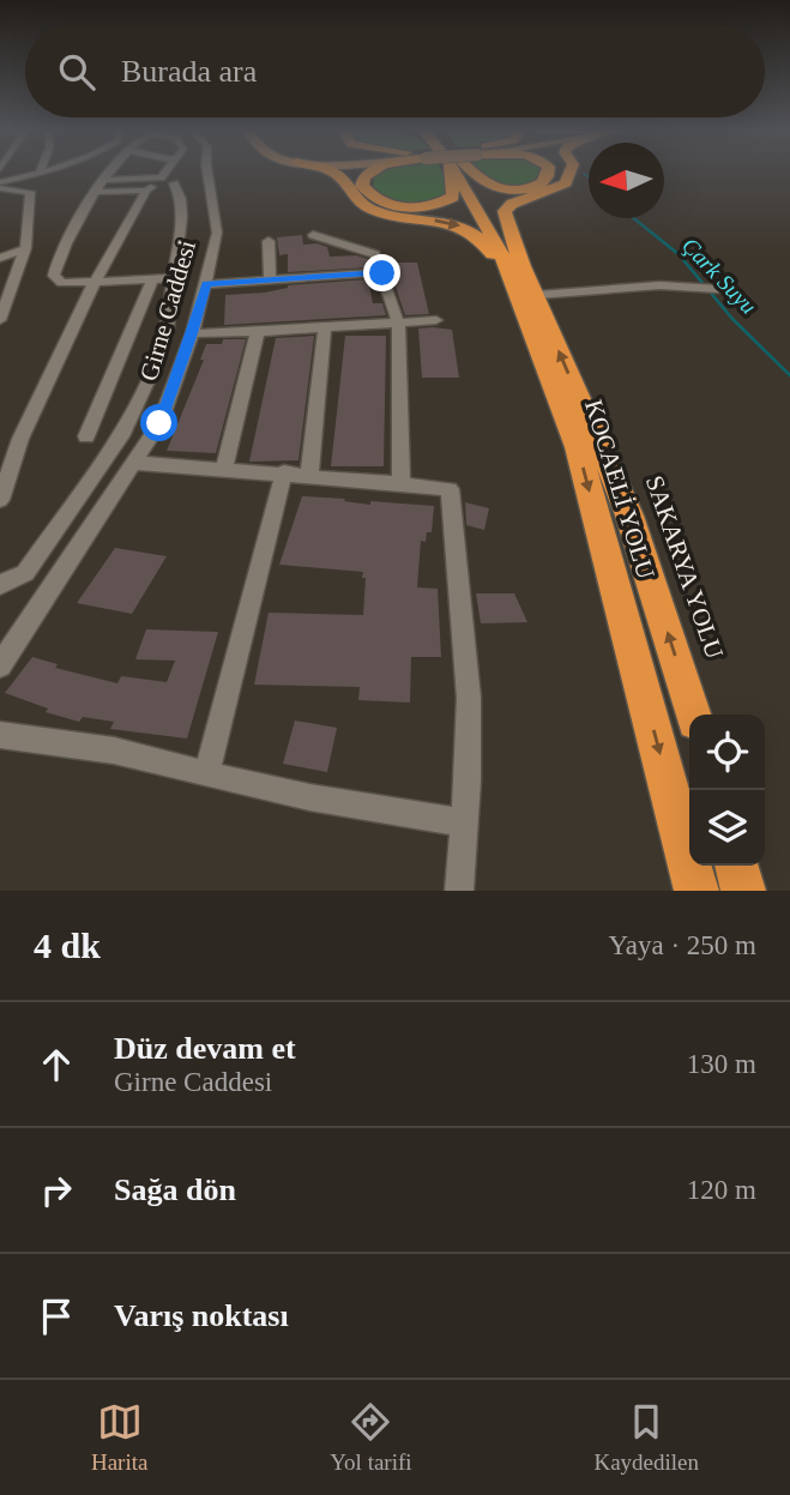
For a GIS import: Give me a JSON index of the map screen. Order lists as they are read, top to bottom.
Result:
{
  "streets": {
    "highway": ["KOCAELİ YOLU", "SAKARYA YOLU"],
    "street": ["Girne Caddesi"]
  },
  "one_way": ["KOCAELİ YOLU", "SAKARYA YOLU"],
  "water": ["Çark Suyu"],
  "north": "left",
  "page": {
    "search": "Burada ara",
    "heading": ["4 dk", "Yaya · 250 m"],
    "list": [
      ["Düz devam et", "Girne Caddesi", "130 m"],
      ["Sağa dön", "120 m"],
      "Varış noktası"
    ],
    "nav": ["Harita", "Yol tarifi", "Kaydedilen"]
  }
}
